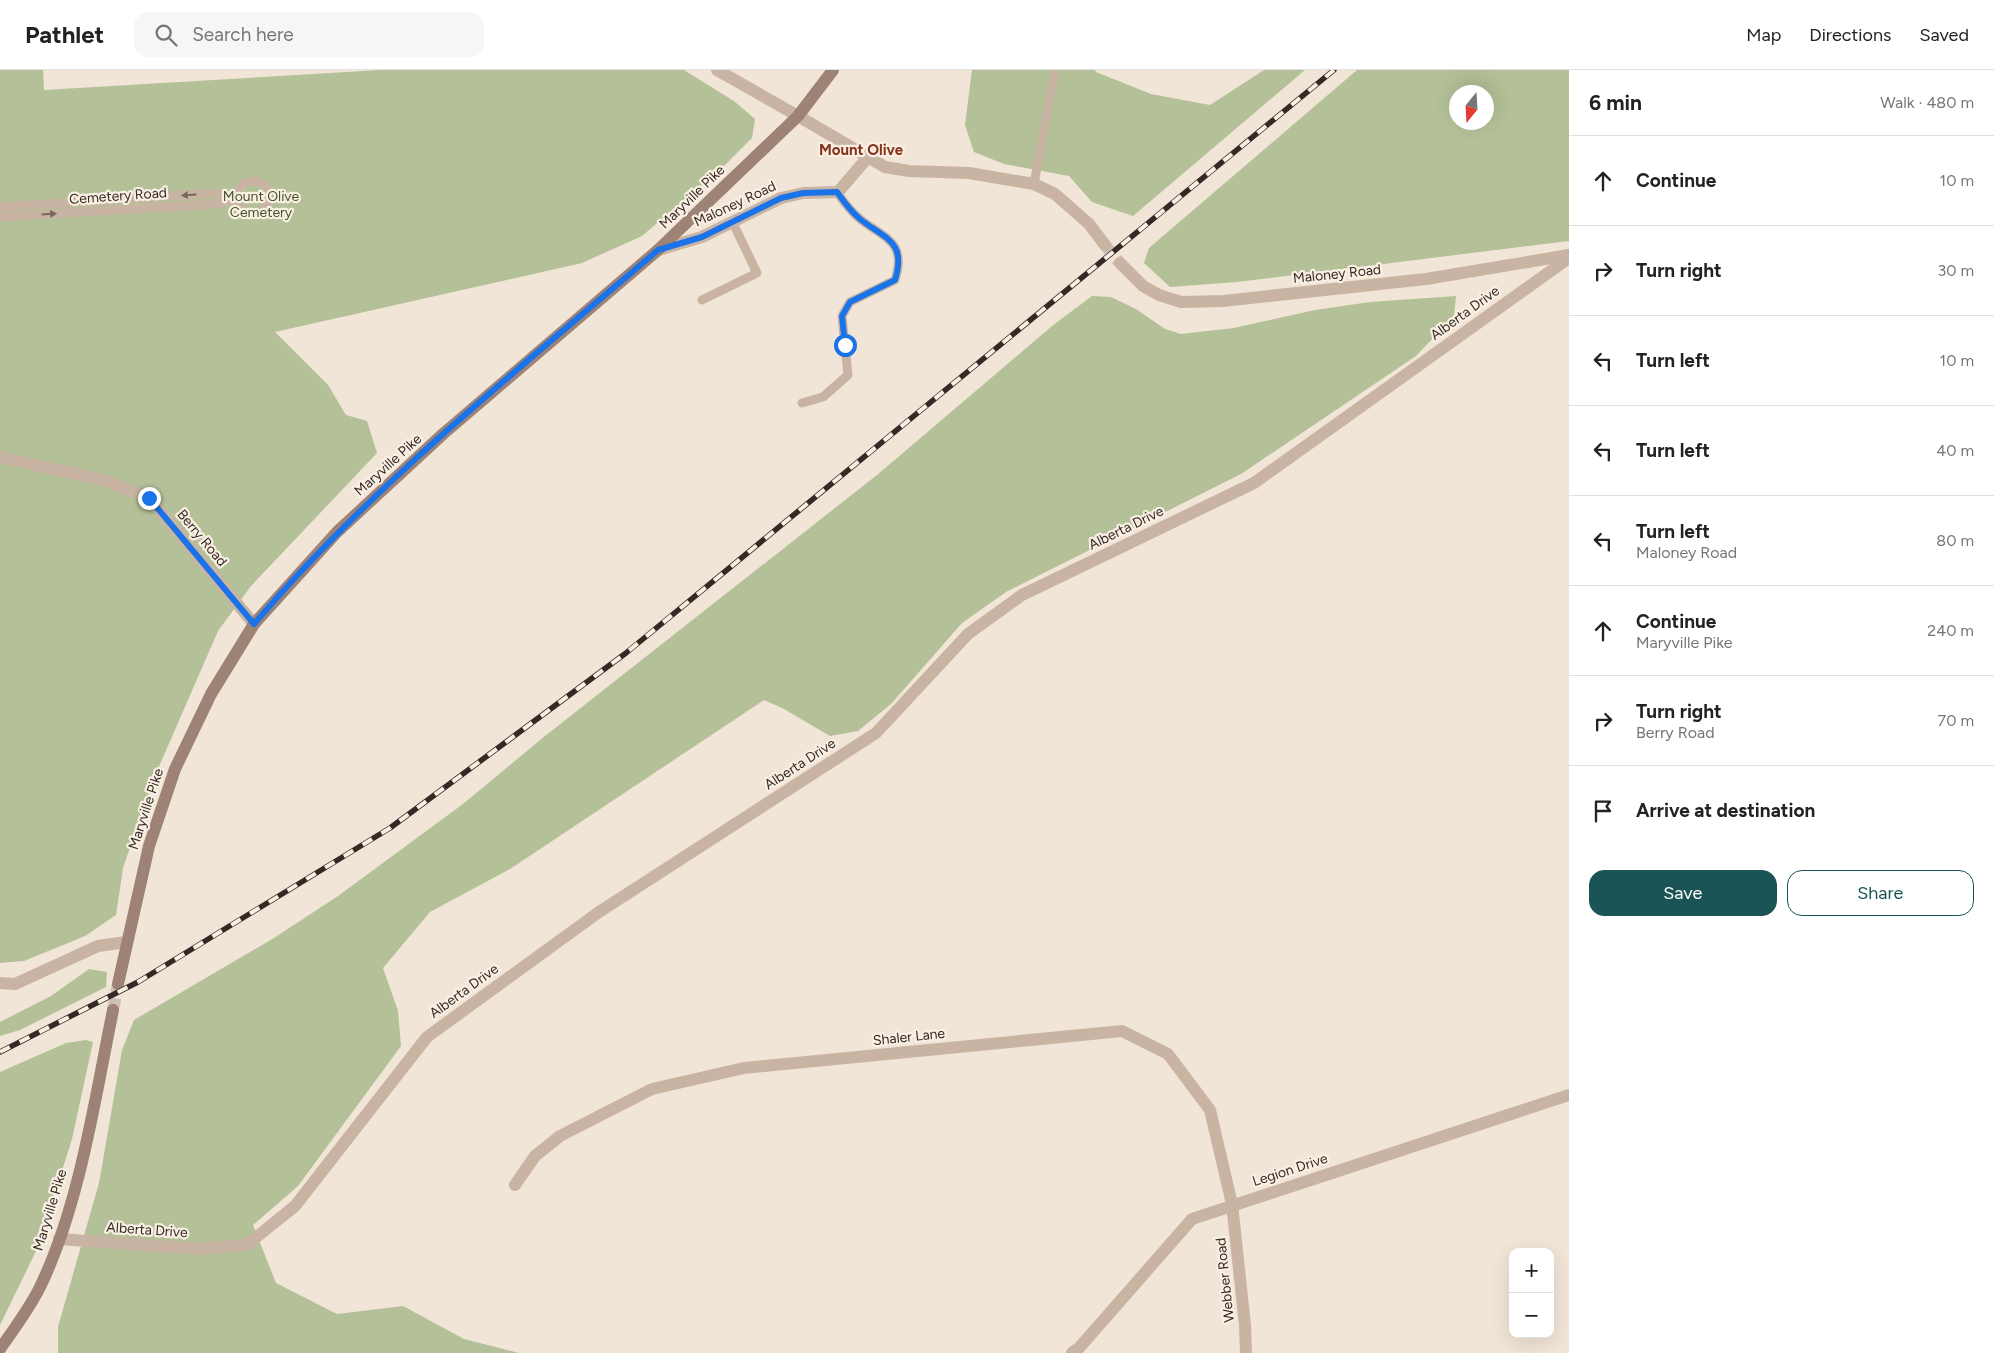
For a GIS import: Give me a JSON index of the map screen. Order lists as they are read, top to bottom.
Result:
{
  "streets": {
    "main road": ["Maryville Pike"],
    "street": [
      "Maloney Road",
      "Alberta Drive",
      "Berry Road",
      "Shaler Lane",
      "Legion Drive",
      "Webber Road"
    ],
    "lane": ["Cemetery Road"]
  },
  "crossings": [
    ["Maryville Pike", "Maloney Road"],
    ["Maryville Pike", "Alberta Drive"],
    ["Maryville Pike", "Berry Road"],
    ["Maloney Road", "Alberta Drive"],
    ["Shaler Lane", "Legion Drive"],
    ["Shaler Lane", "Webber Road"],
    ["Legion Drive", "Webber Road"]
  ],
  "districts": ["Mount Olive"],
  "parks": ["Mount Olive Cemetery"],
  "north": "bottom",
  "page": {
    "header": "Pathlet",
    "search": "Search here",
    "nav": ["Map", "Directions", "Saved"],
    "heading": ["6 min", "Walk · 480 m"],
    "list": [
      ["Continue", "10 m"],
      ["Turn right", "30 m"],
      ["Turn left", "10 m"],
      ["Turn left", "40 m"],
      ["Turn left", "Maloney Road", "80 m"],
      ["Continue", "Maryville Pike", "240 m"],
      ["Turn right", "Berry Road", "70 m"],
      "Arrive at destination"
    ],
    "buttons": ["Save", "Share"],
    "map_buttons": ["+", "−"]
  }
}
